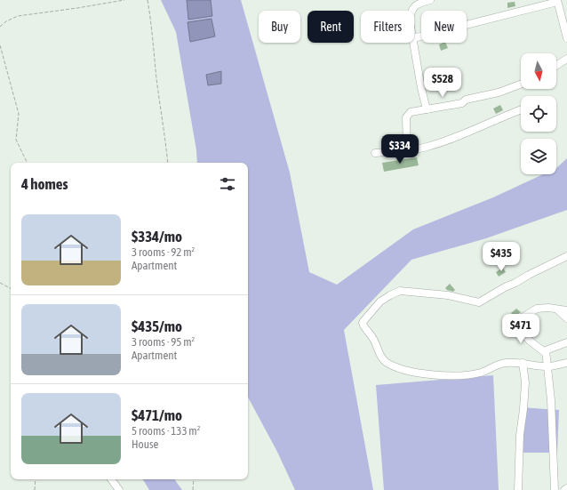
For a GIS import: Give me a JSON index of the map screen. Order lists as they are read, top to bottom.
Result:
{
  "north": "bottom",
  "page": {
    "chip": [
      "Buy",
      "Rent",
      "Filters",
      "New"
    ],
    "price": [
      "$528",
      "$334",
      "$435",
      "$471"
    ],
    "heading": "4 homes",
    "list": [
      {
        "name": "$334/mo",
        "note": "3 rooms · 92 m² · Apartment"
      },
      {
        "name": "$435/mo",
        "note": "3 rooms · 95 m² · Apartment"
      },
      {
        "name": "$471/mo",
        "note": "5 rooms · 133 m² · House"
      }
    ]
  }
}
